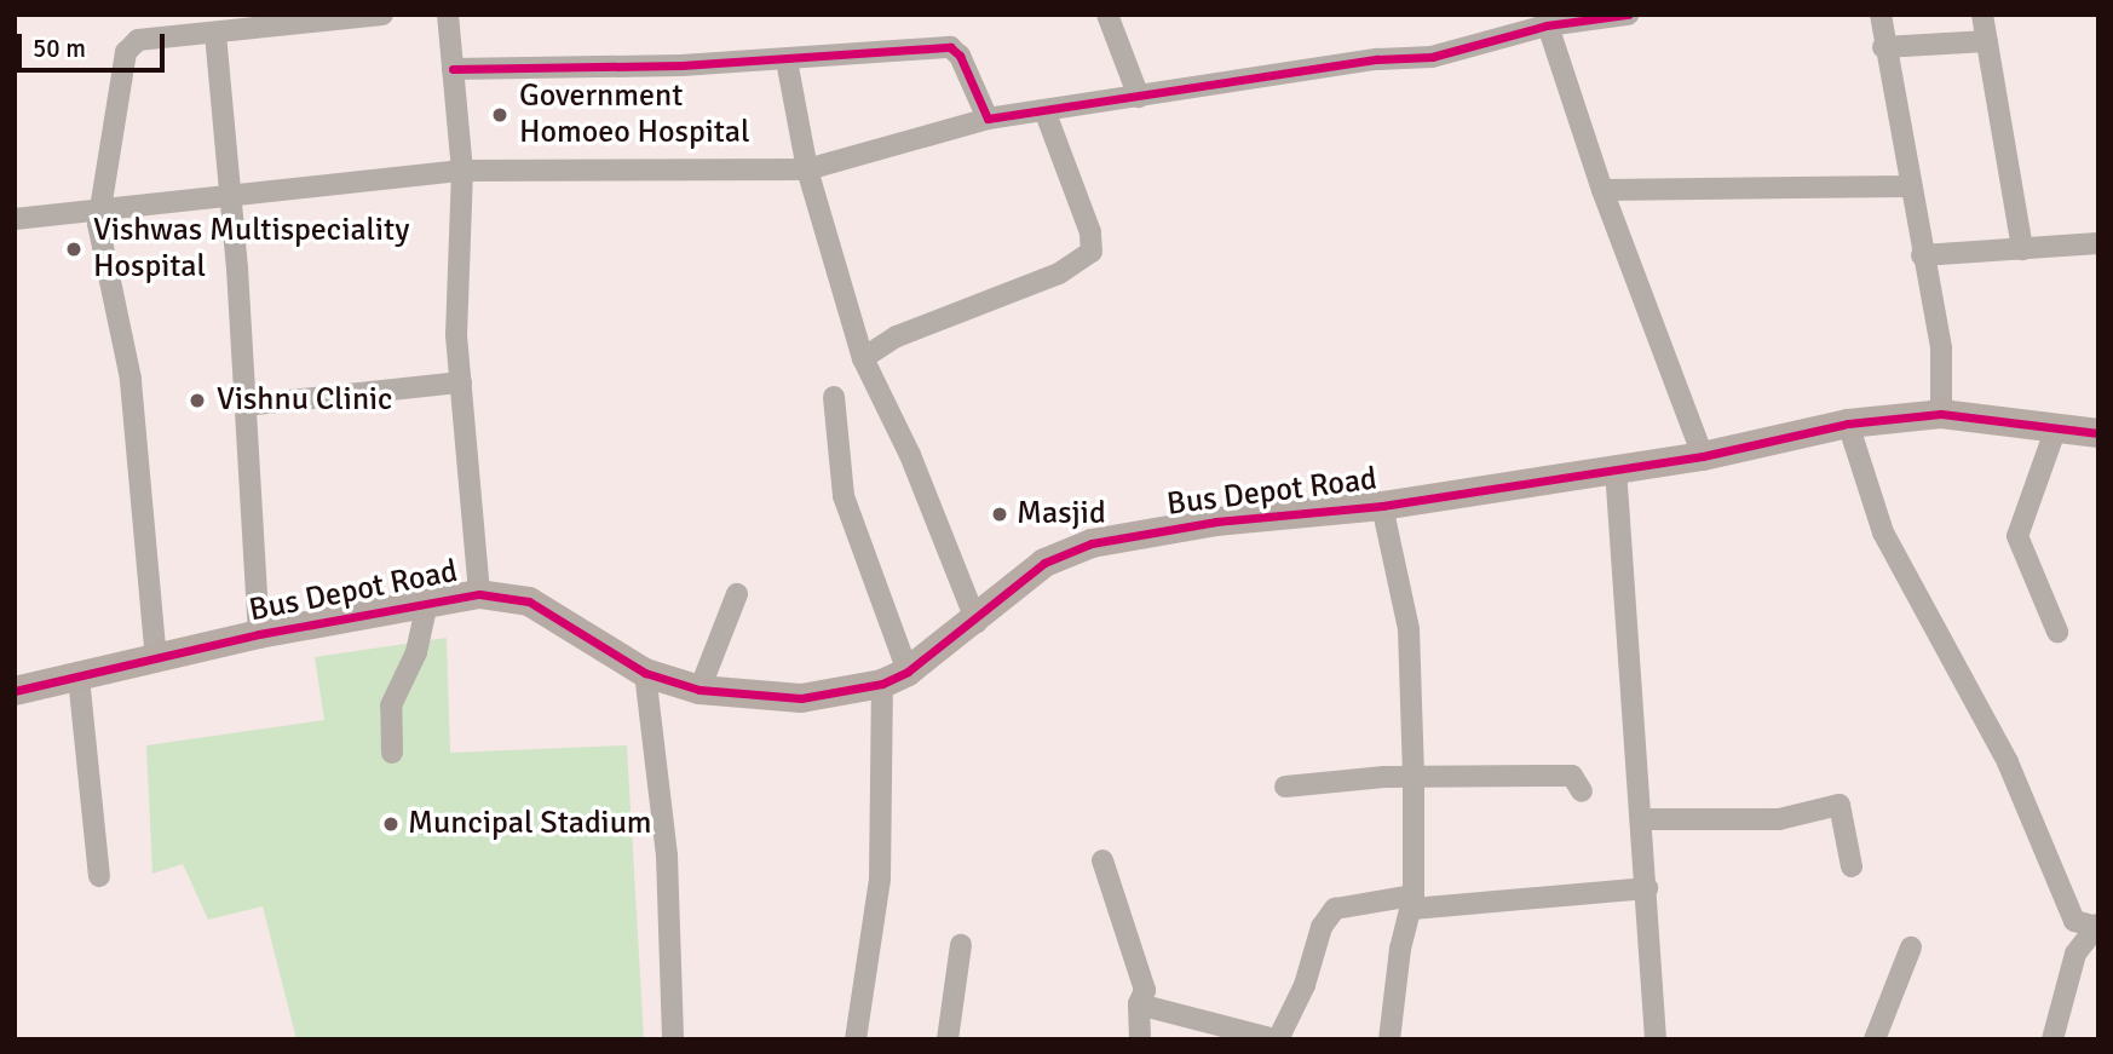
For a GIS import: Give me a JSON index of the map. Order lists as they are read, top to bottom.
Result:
{
  "streets": {
    "street": ["Bus Depot Road"]
  },
  "places": [
    "Government Homoeo Hospital",
    "Vishwas Multispeciality Hospital",
    "Vishnu Clinic",
    "Masjid",
    "Muncipal Stadium"
  ],
  "scale_bar": "50 m"
}
